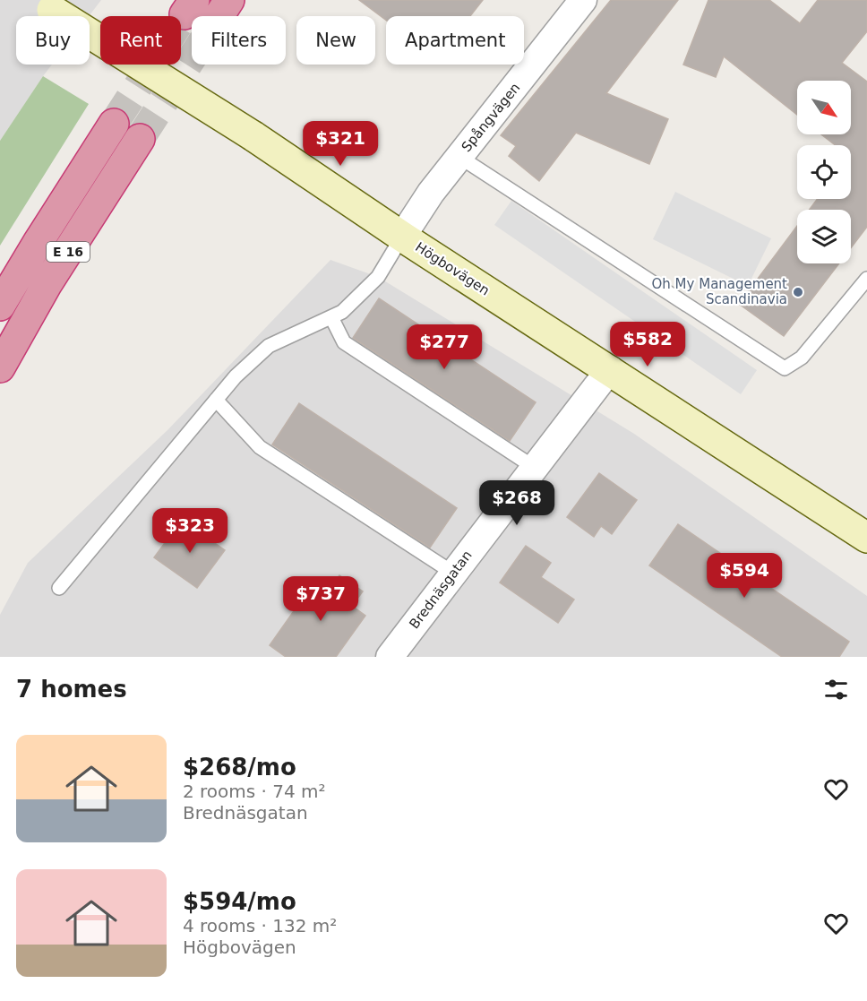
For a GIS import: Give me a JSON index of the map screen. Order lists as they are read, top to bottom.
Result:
{
  "streets": {
    "highway": ["E 16"],
    "main road": ["Högbovägen"],
    "street": ["Spångvägen", "Brednäsgatan"]
  },
  "crossings": [
    ["Spångvägen", "Högbovägen"],
    ["Högbovägen", "Brednäsgatan"]
  ],
  "places": ["Oh My Management Scandinavia"],
  "north": "bottom right",
  "page": {
    "chip": [
      "Buy",
      "Rent",
      "Filters",
      "New",
      "Apartment"
    ],
    "price": [
      "$321",
      "$582",
      "$277",
      "$268",
      "$323",
      "$594",
      "$737"
    ],
    "heading": "7 homes",
    "list": [
      {
        "name": "$268/mo",
        "note": "2 rooms · 74 m² · Brednäsgatan"
      },
      {
        "name": "$594/mo",
        "note": "4 rooms · 132 m² · Högbovägen"
      }
    ]
  }
}
